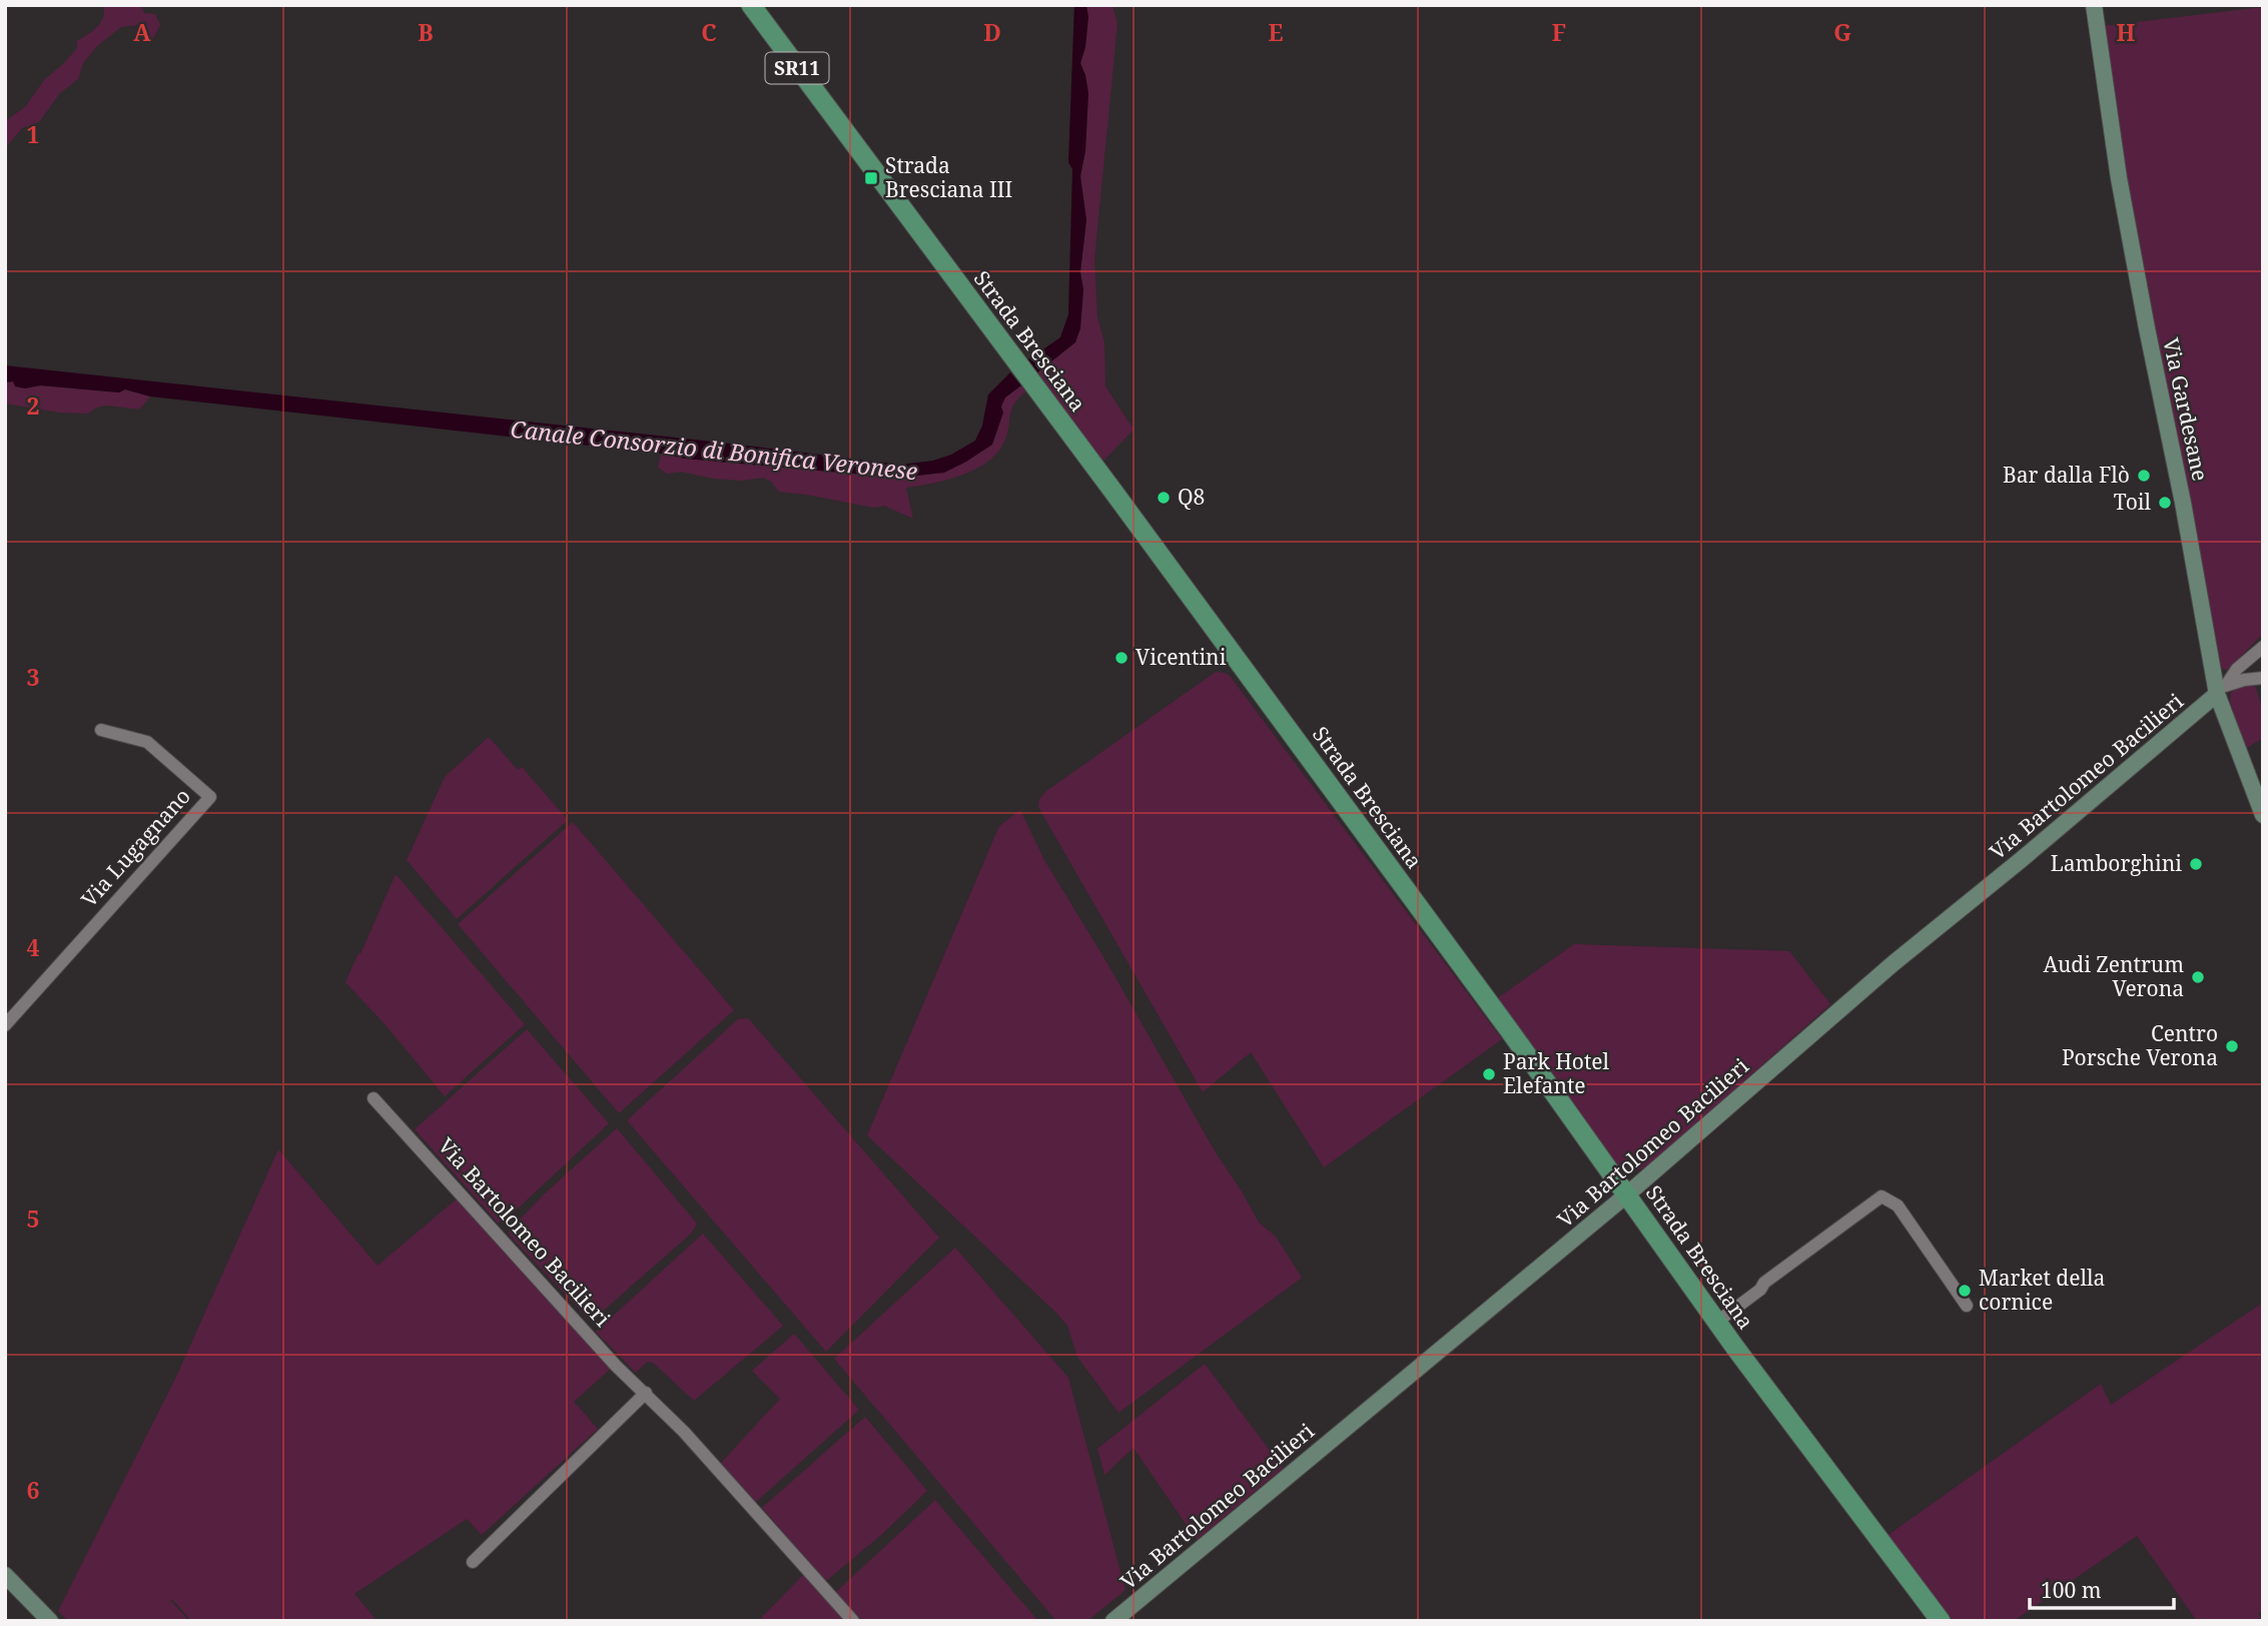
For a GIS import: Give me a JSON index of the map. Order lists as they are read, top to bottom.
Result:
{
  "streets": {
    "main road": ["SR11", "Strada Bresciana"],
    "street": ["Via Gardesane", "Via Bartolomeo Bacilieri", "Via Lugagnano"]
  },
  "crossings": [
    ["Strada Bresciana", "Via Bartolomeo Bacilieri"],
    ["Via Gardesane", "Via Bartolomeo Bacilieri"]
  ],
  "water": ["Canale Consorzio di Bonifica Veronese"],
  "places": {
    "transit": ["Strada Bresciana III"],
    "other": [
      "Bar dalla Flò",
      "Q8",
      "Toil",
      "Vicentini",
      "Lamborghini",
      "Audi Zentrum Verona",
      "Centro Porsche Verona",
      "Park Hotel Elefante",
      "Market della cornice"
    ]
  },
  "scale_bar": "100 m",
  "grid": {
    "columns": [
      "A",
      "B",
      "C",
      "D",
      "E",
      "F",
      "G",
      "H"
    ],
    "rows": [
      "1",
      "2",
      "3",
      "4",
      "5",
      "6"
    ]
  }
}
